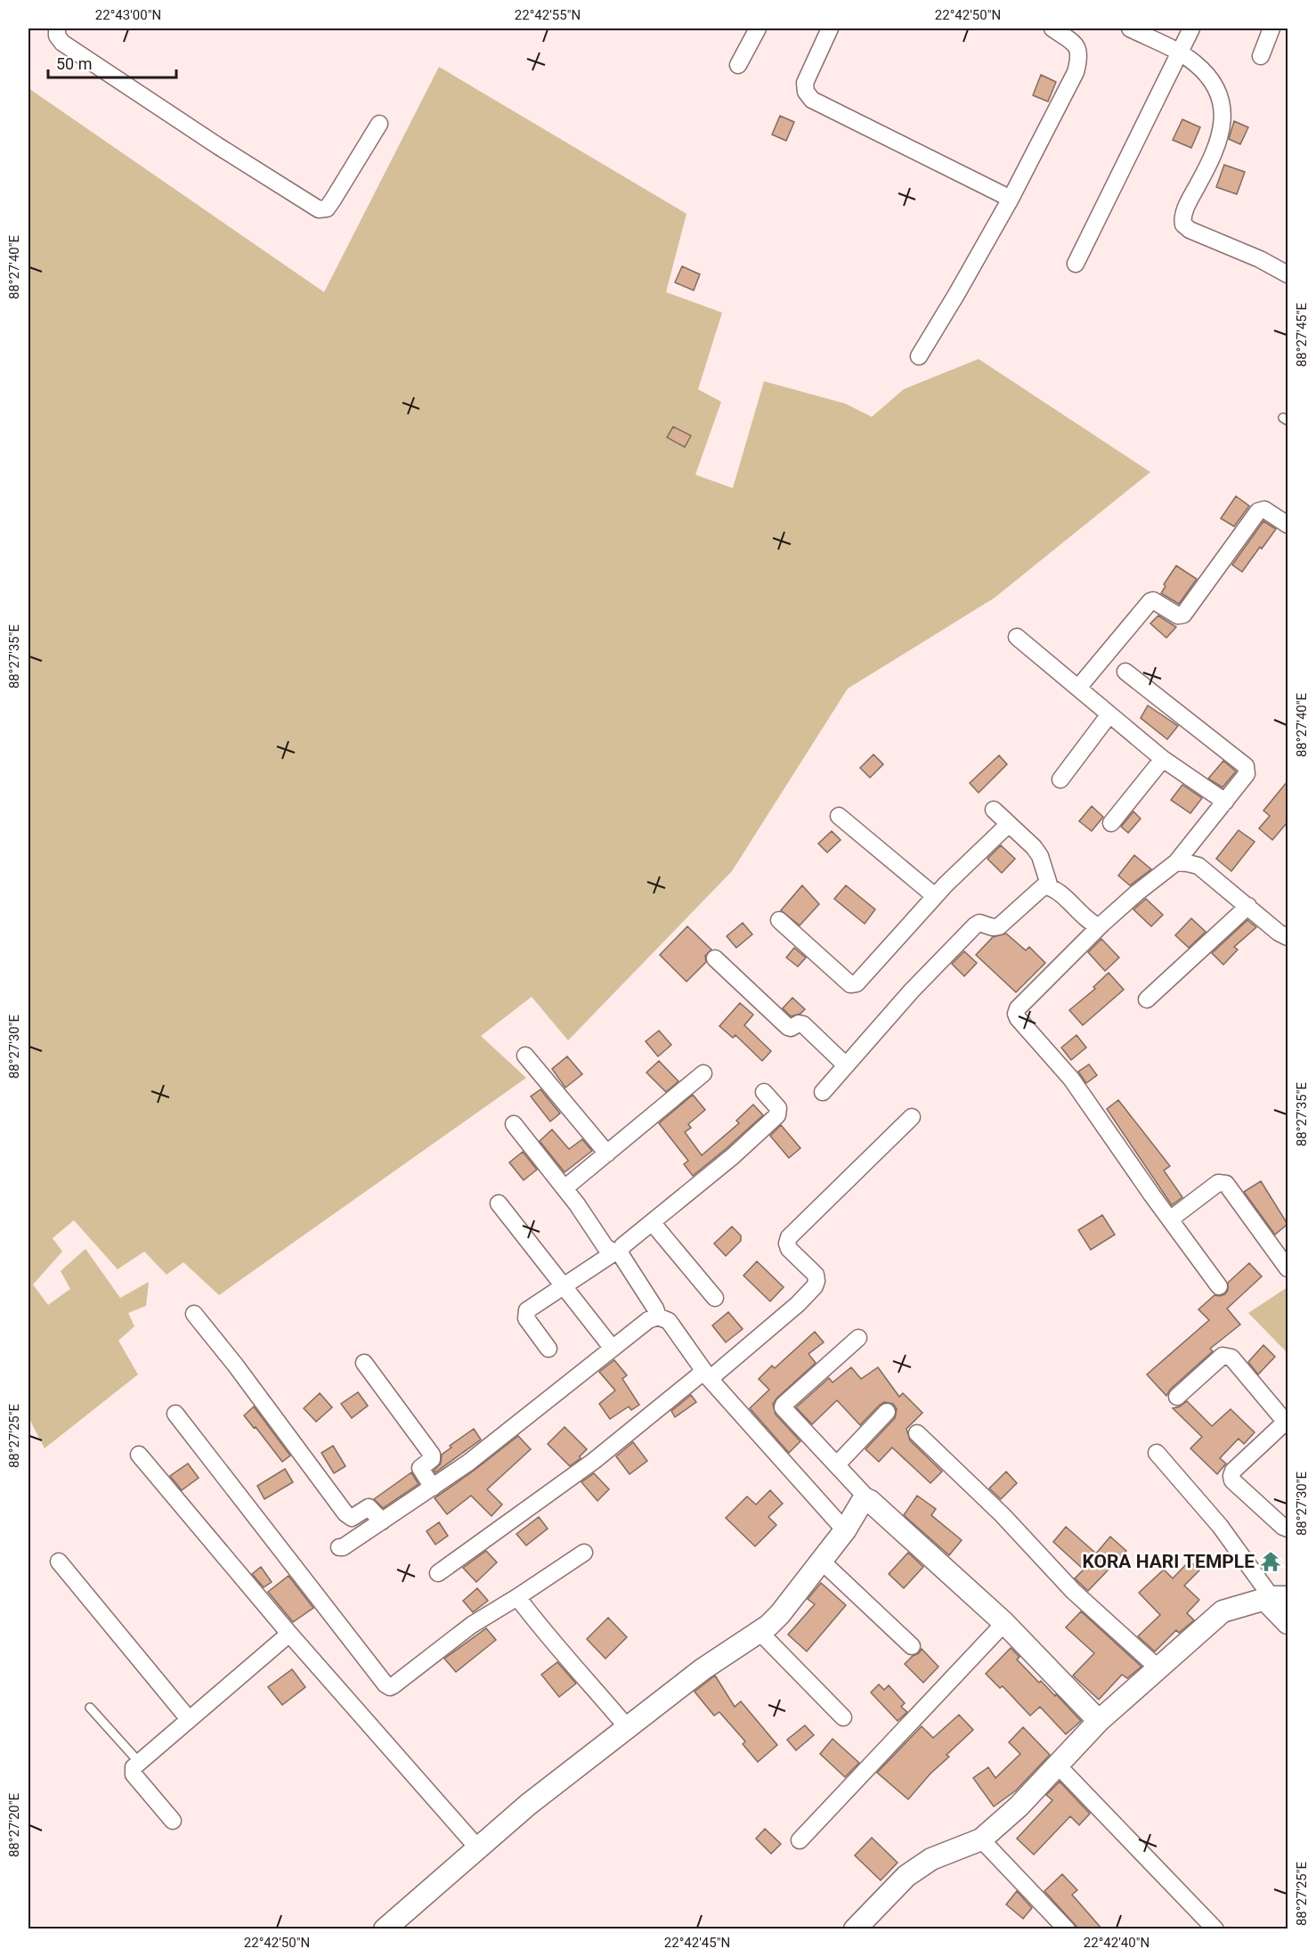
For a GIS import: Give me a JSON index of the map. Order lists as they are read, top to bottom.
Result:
{
  "places": {
    "temple": ["KORA HARI TEMPLE"]
  },
  "scale_bar": "50 m",
  "coordinates": [
    "22°43'00\"N",
    "22°42'55\"N",
    "22°42'50\"N",
    "88°27'40\"E",
    "88°27'45\"E",
    "88°27'35\"E",
    "88°27'30\"E",
    "88°27'25\"E",
    "88°27'20\"E",
    "22°42'45\"N",
    "22°42'40\"N"
  ]
}
